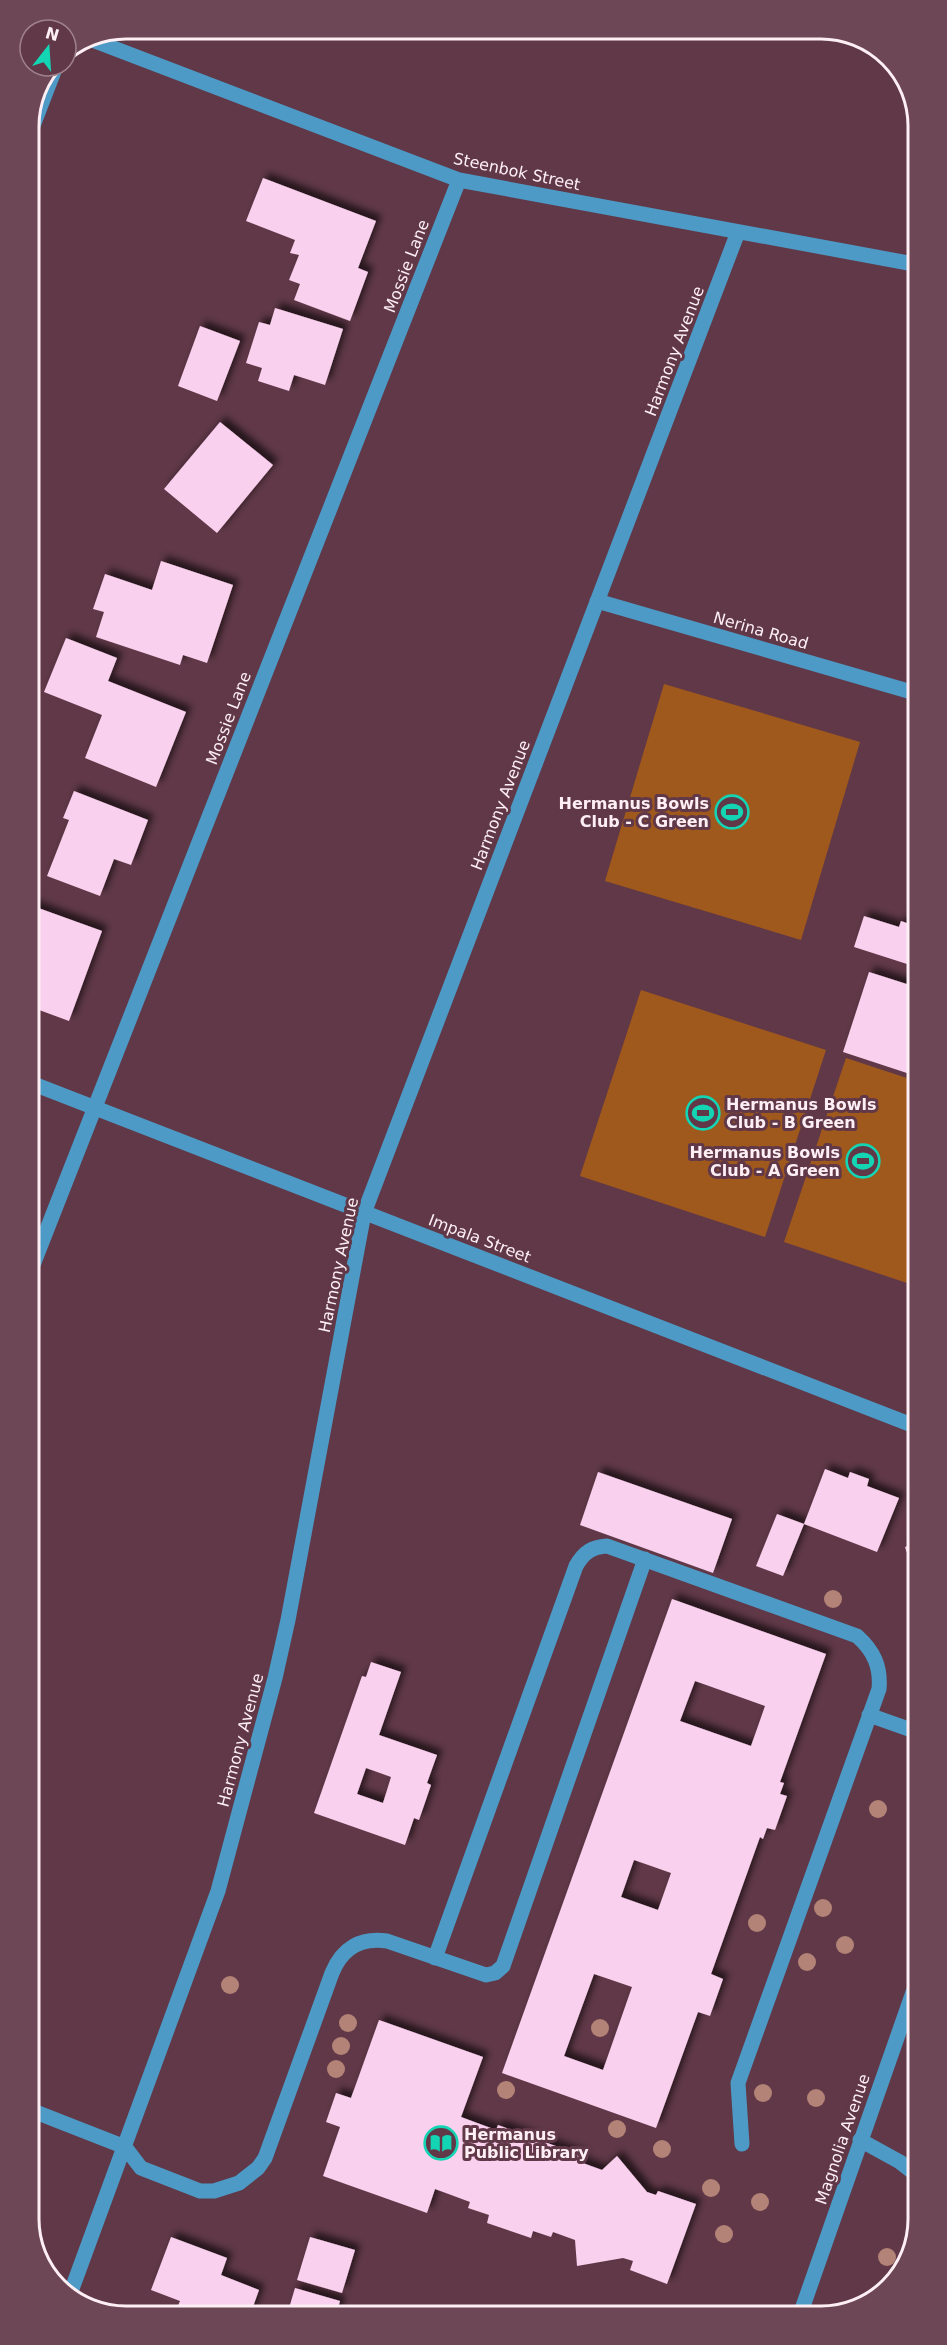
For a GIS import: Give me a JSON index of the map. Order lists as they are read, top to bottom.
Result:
{
  "streets": {
    "street": [
      "Steenbok Street",
      "Mossie Lane",
      "Harmony Avenue",
      "Nerina Road",
      "Impala Street",
      "Magnolia Avenue"
    ]
  },
  "crossings": [
    ["Steenbok Street", "Mossie Lane"],
    ["Steenbok Street", "Harmony Avenue"],
    ["Mossie Lane", "Impala Street"],
    ["Harmony Avenue", "Nerina Road"],
    ["Harmony Avenue", "Impala Street"]
  ],
  "places": {
    "sports": ["Hermanus Bowls Club - C Green", "Hermanus Bowls Club - B Green", "Hermanus Bowls Club - A Green"],
    "library": ["Hermanus Public Library"]
  },
  "north": "top"
}
